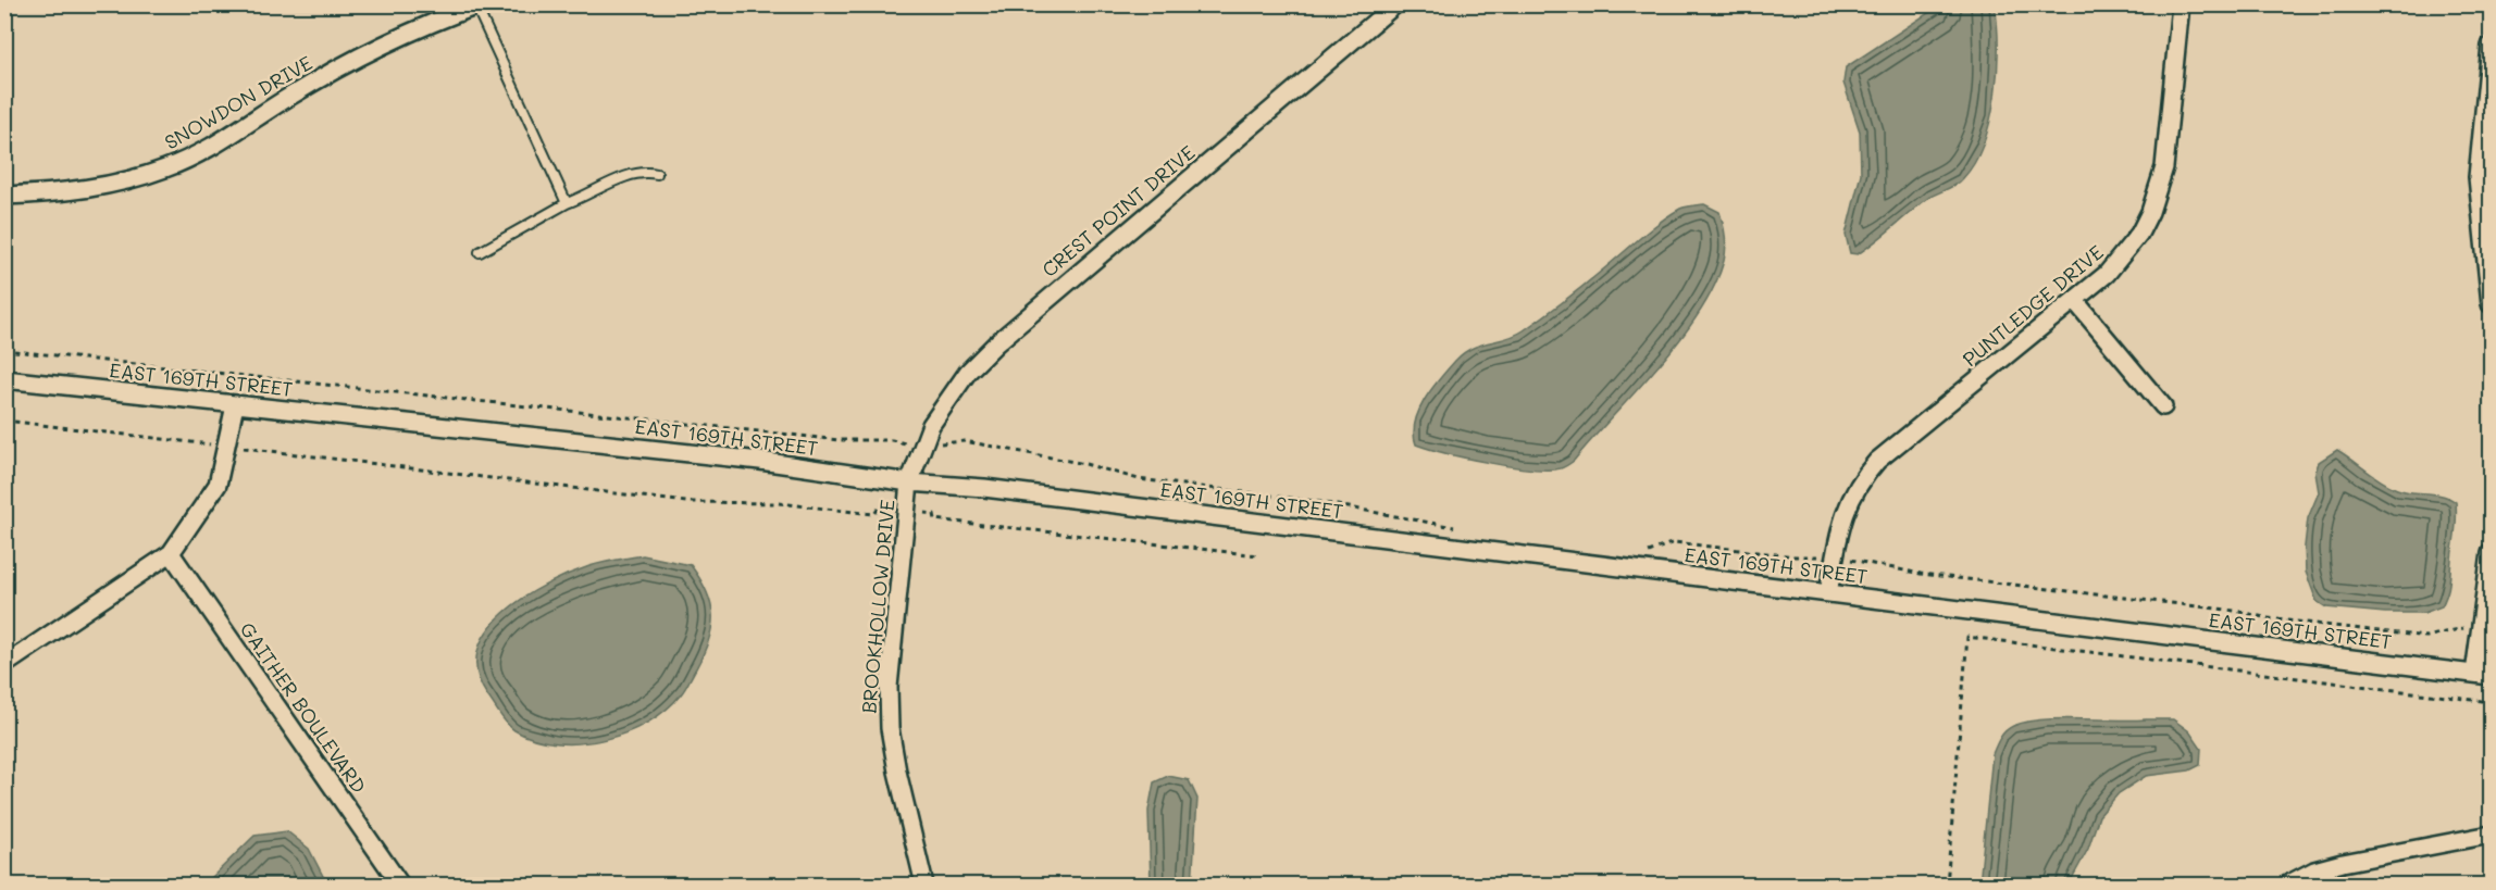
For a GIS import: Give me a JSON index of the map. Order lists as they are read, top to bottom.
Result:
{
  "streets": {
    "street": [
      "SNOWDON DRIVE",
      "CREST POINT DRIVE",
      "PUNTLEDGE DRIVE",
      "EAST 169TH STREET",
      "BROOKHOLLOW DRIVE",
      "GAITHER BOULEVARD"
    ]
  },
  "crossings": [
    ["CREST POINT DRIVE", "EAST 169TH STREET"],
    ["CREST POINT DRIVE", "BROOKHOLLOW DRIVE"],
    ["PUNTLEDGE DRIVE", "EAST 169TH STREET"],
    ["EAST 169TH STREET", "BROOKHOLLOW DRIVE"]
  ]
}
